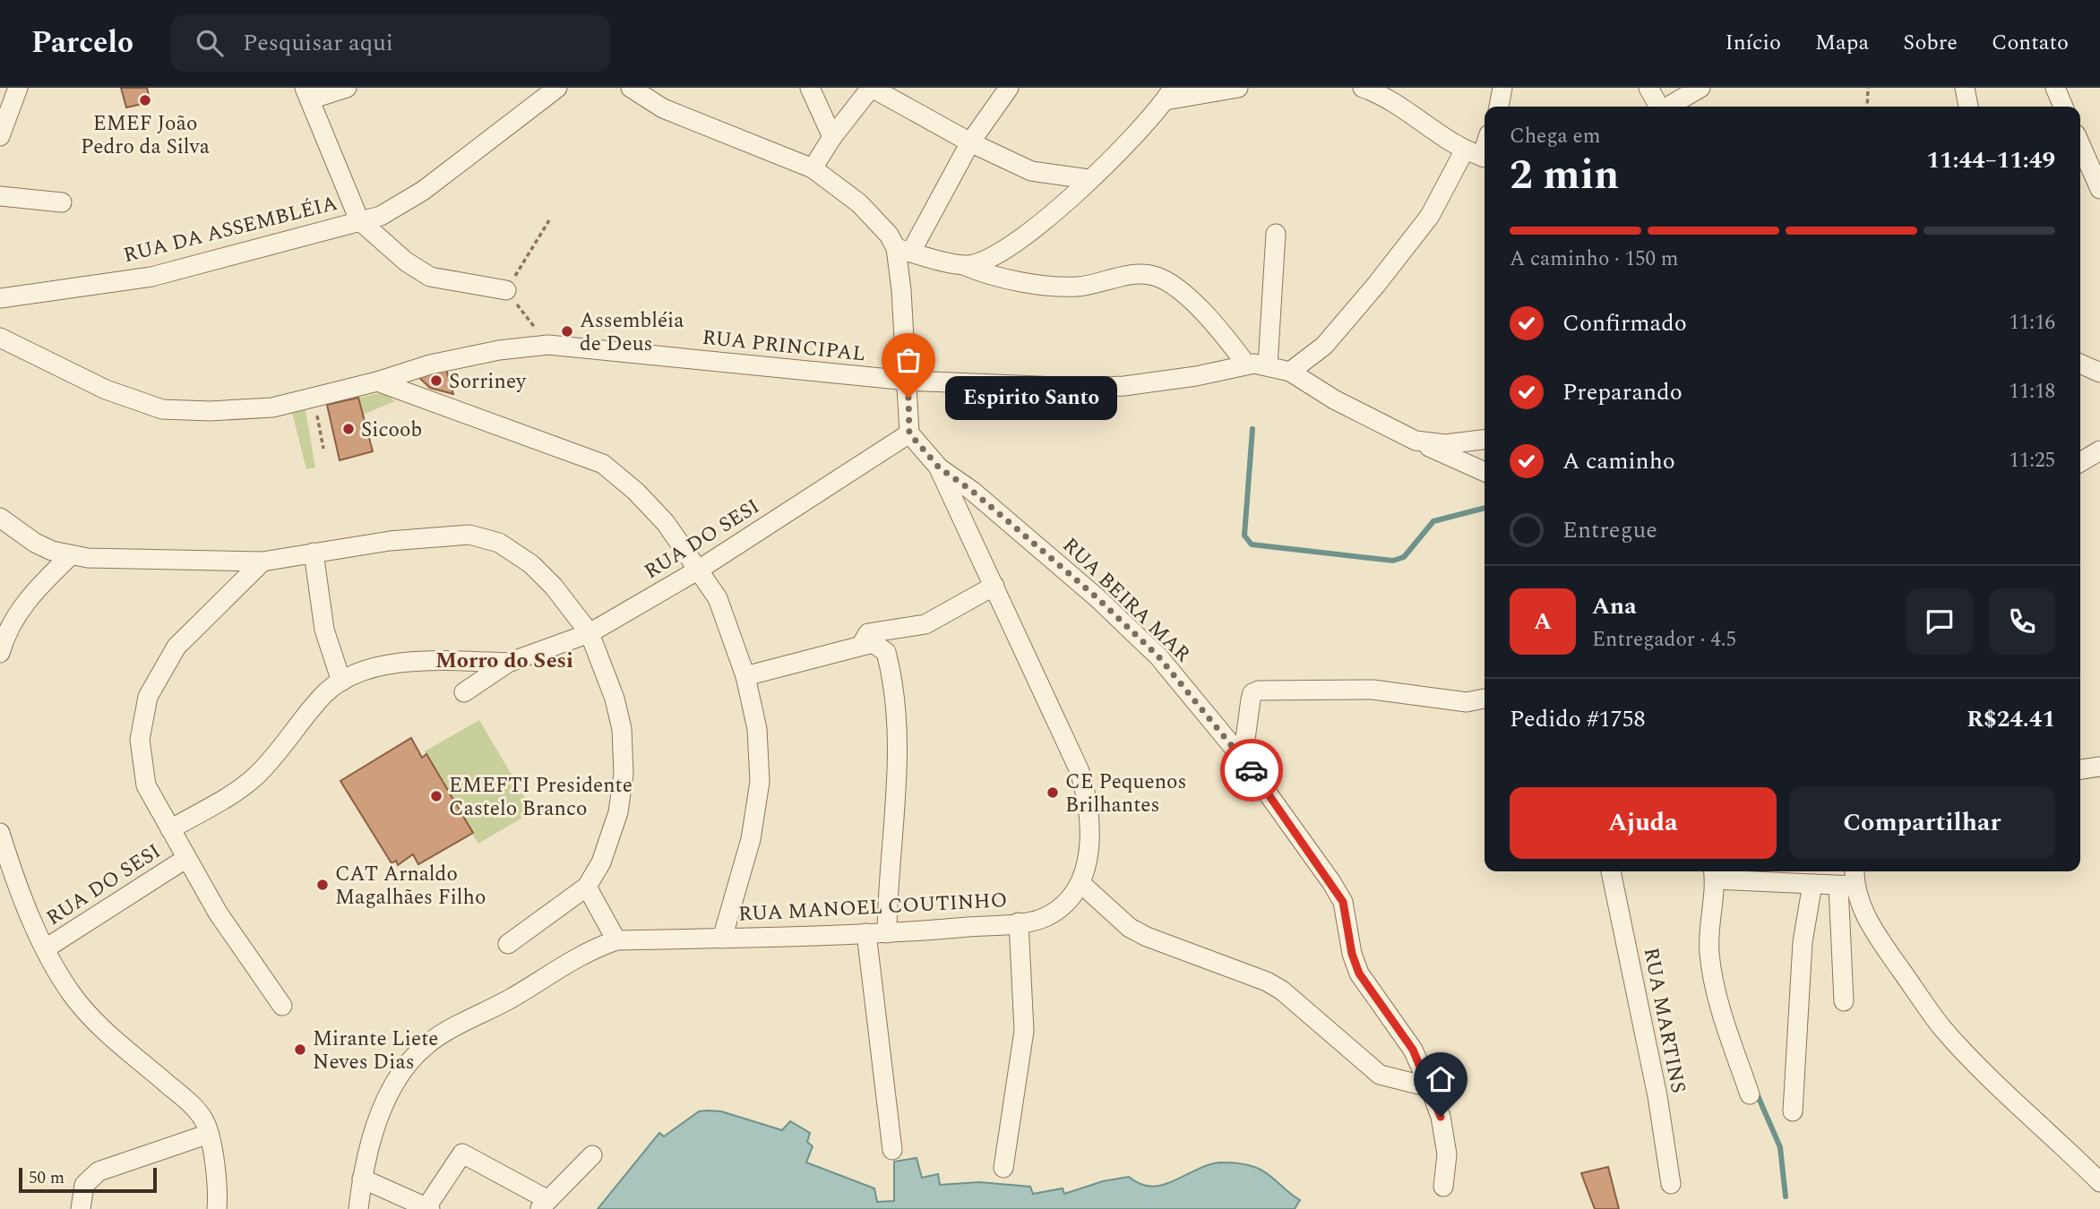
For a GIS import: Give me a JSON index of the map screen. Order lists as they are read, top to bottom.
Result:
{
  "streets": {
    "street": [
      "RUA DA ASSEMBLÉIA",
      "RUA PRINCIPAL",
      "RUA DO SESI",
      "RUA BEIRA MAR",
      "RUA MANOEL COUTINHO",
      "RUA MARTINS"
    ]
  },
  "crossings": [
    ["RUA DO SESI", "RUA MANOEL COUTINHO"],
    ["RUA BEIRA MAR", "RUA MANOEL COUTINHO"]
  ],
  "districts": ["Morro do Sesi"],
  "places": [
    "EMEF João Pedro da Silva",
    "Assembléia de Deus",
    "Sorriney",
    "Espirito Santo",
    "Sicoob",
    "CE Pequenos Brilhantes",
    "EMEFTI Presidente Castelo Branco",
    "CAT Arnaldo Magalhães Filho",
    "Mirante Liete Neves Dias"
  ],
  "scale_bar": "50 m",
  "page": {
    "header": "Parcelo",
    "search": "Pesquisar aqui",
    "nav": [
      "Início",
      "Mapa",
      "Sobre",
      "Contato"
    ],
    "heading": ["2 min", "Chega em", "11:44–11:49"],
    "panel": [
      "Ana",
      "Entregador · 4.5",
      "Pedido #1758",
      "R$24.41"
    ],
    "bar": "A caminho · 150 m",
    "list": [
      ["Confirmado", "11:16"],
      ["Preparando", "11:18"],
      ["A caminho", "11:25"],
      "Entregue"
    ],
    "bubble": "Espirito Santo",
    "round": "A",
    "buttons": ["Ajuda", "Compartilhar"],
    "scale": "50 m"
  }
}
